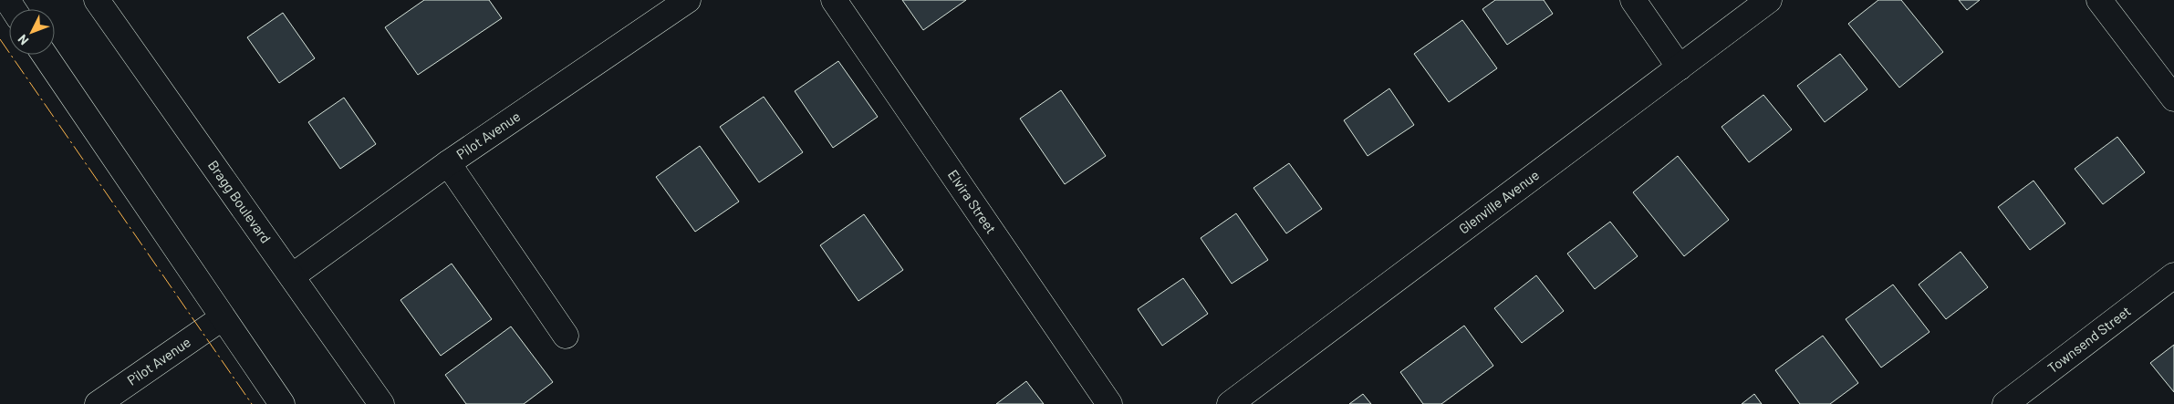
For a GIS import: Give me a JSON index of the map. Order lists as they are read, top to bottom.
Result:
{
  "streets": {
    "street": [
      "Pilot Avenue",
      "Bragg Boulevard",
      "Elvira Street",
      "Glenville Avenue",
      "Townsend Street"
    ]
  },
  "crossings": [
    ["Pilot Avenue", "Bragg Boulevard"]
  ],
  "north": "bottom left"
}
